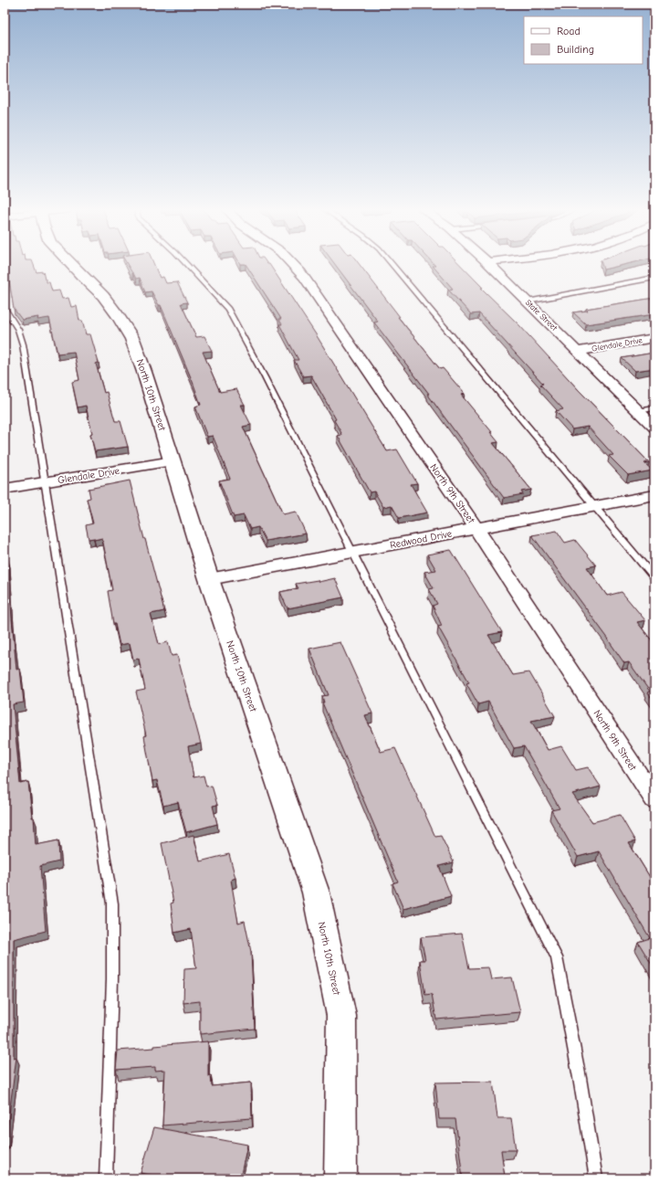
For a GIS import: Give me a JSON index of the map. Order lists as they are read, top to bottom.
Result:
{
  "streets": {
    "main road": ["North 10th Street"],
    "street": [
      "State Street",
      "Glendale Drive",
      "North 9th Street",
      "Redwood Drive"
    ]
  },
  "crossings": [
    ["State Street", "Glendale Drive"],
    ["Glendale Drive", "North 10th Street"],
    ["North 10th Street", "Redwood Drive"],
    ["North 9th Street", "Redwood Drive"]
  ],
  "legend": ["Road", "Building"]
}
